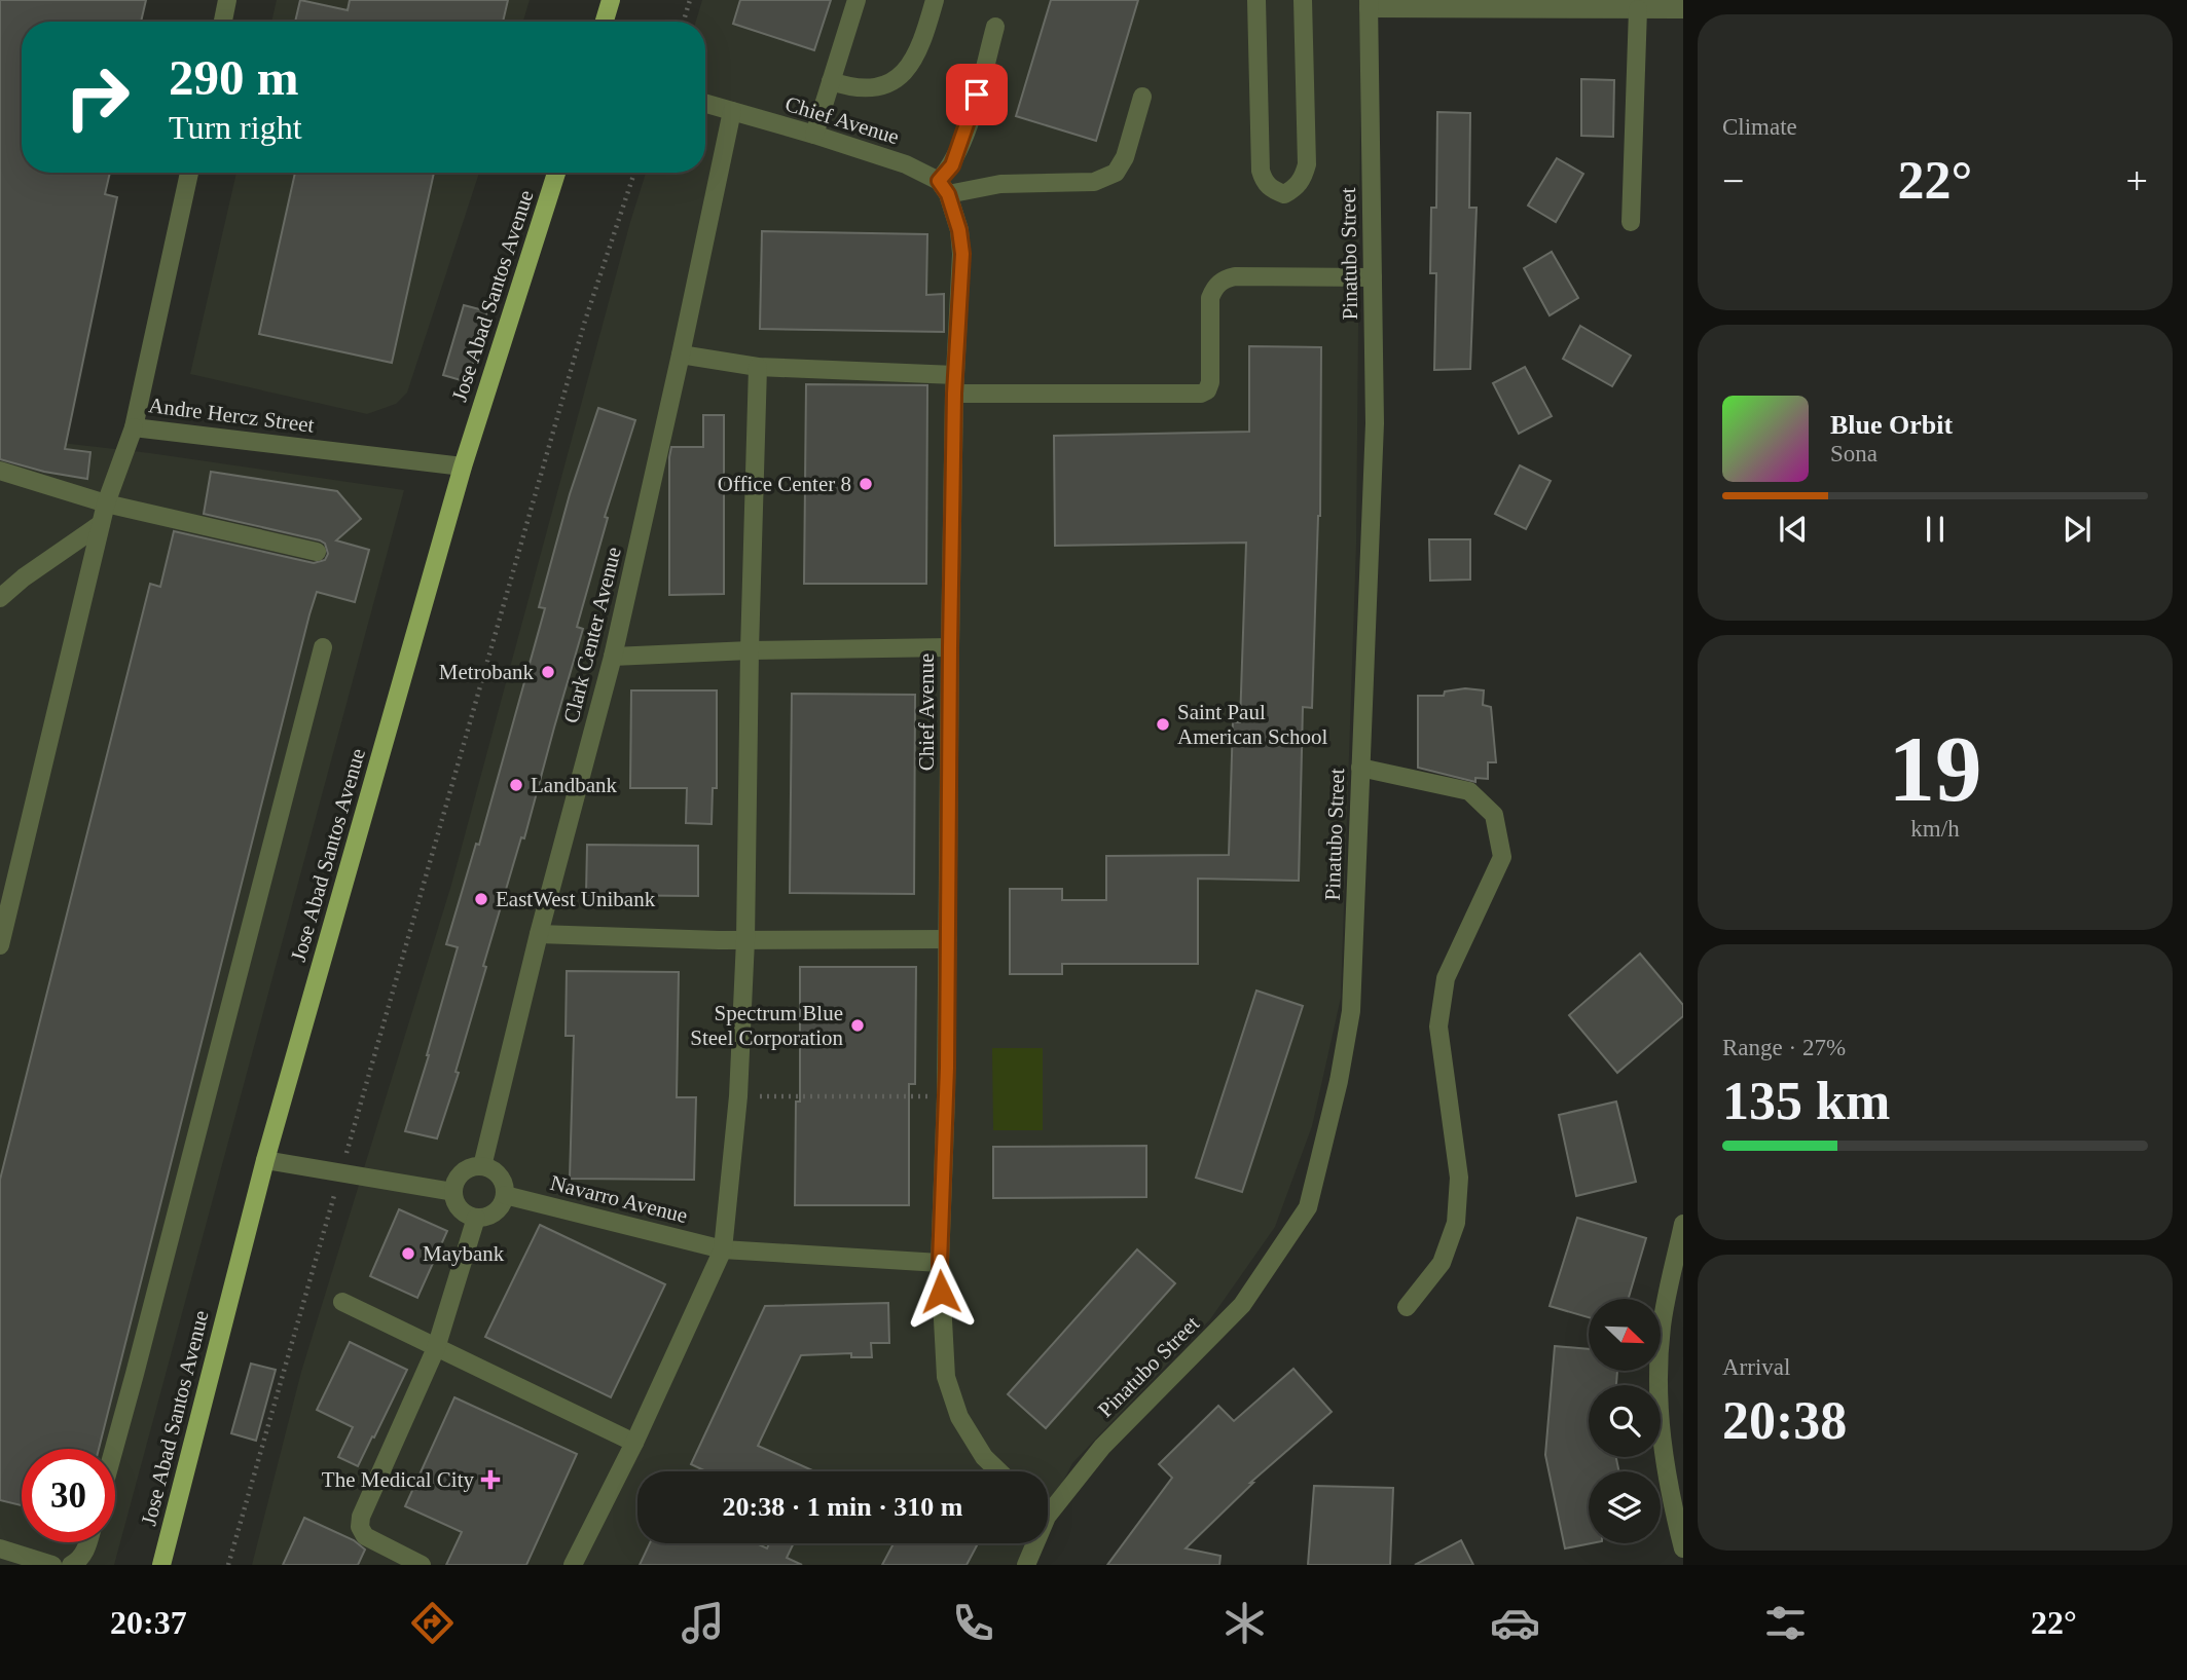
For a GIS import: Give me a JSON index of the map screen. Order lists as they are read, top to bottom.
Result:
{
  "streets": {
    "main road": ["Jose Abad Santos Avenue"],
    "street": [
      "Chief Avenue",
      "Pinatubo Street",
      "Andre Hercz Street",
      "Clark Center Avenue",
      "Navarro Avenue"
    ]
  },
  "crossings": [
    ["Chief Avenue", "Clark Center Avenue"],
    ["Chief Avenue", "Navarro Avenue"],
    ["Jose Abad Santos Avenue", "Andre Hercz Street"],
    ["Clark Center Avenue", "Navarro Avenue"]
  ],
  "places": {
    "other": [
      "Office Center 8",
      "Metrobank",
      "Saint Paul American School",
      "Landbank",
      "EastWest Unibank",
      "Spectrum Blue Steel Corporation",
      "Maybank"
    ],
    "health": ["The Medical City"]
  },
  "north": "bottom right",
  "page": {
    "tile": [
      "Climate",
      ["19", "km/h"],
      ["Range · 27%", "135 km"],
      ["Arrival", "20:38"]
    ],
    "turn": ["290 m", "Turn right"],
    "heat": ["−", "22°", "+"],
    "song": ["Blue Orbit", "Sona"],
    "limit": "30",
    "trip": "20:38 · 1 min · 310 m",
    "tabs": ["20:37", "22°"]
  }
}
